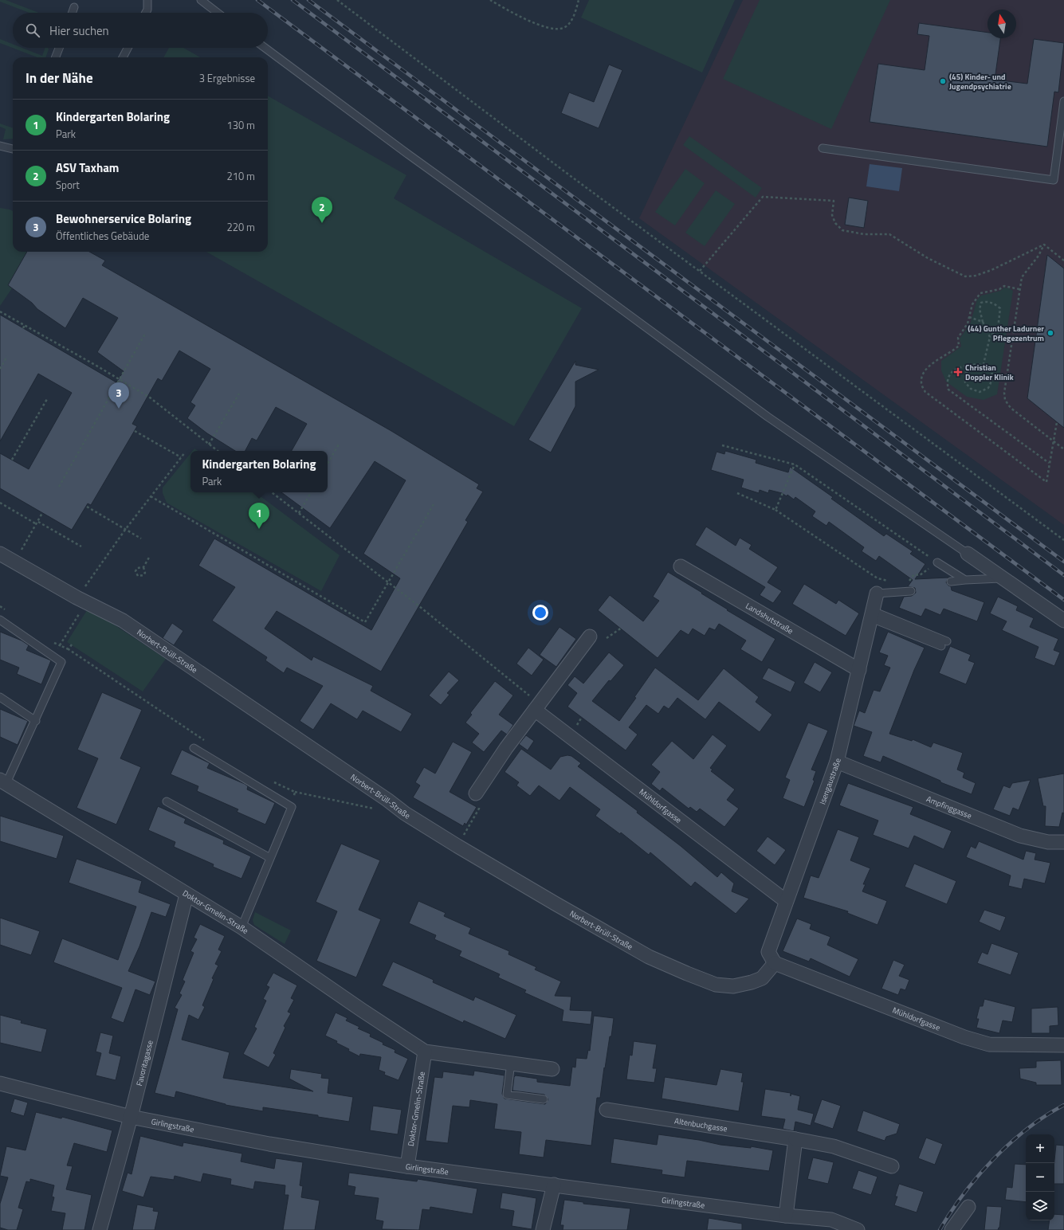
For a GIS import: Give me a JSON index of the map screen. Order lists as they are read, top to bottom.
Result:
{
  "streets": {
    "street": [
      "Landshutstraße",
      "Norbert-Brüll-Straße",
      "Isengaustraße",
      "Mühldorfgasse",
      "Ampfinggasse",
      "Doktor-Gmelin-Straße",
      "Favoritagasse",
      "Girlingstraße",
      "Altenbuchgasse"
    ]
  },
  "crossings": [
    ["Landshutstraße", "Isengaustraße"],
    ["Norbert-Brüll-Straße", "Isengaustraße"],
    ["Norbert-Brüll-Straße", "Mühldorfgasse"],
    ["Isengaustraße", "Mühldorfgasse"],
    ["Isengaustraße", "Ampfinggasse"],
    ["Doktor-Gmelin-Straße", "Favoritagasse"],
    ["Doktor-Gmelin-Straße", "Girlingstraße"],
    ["Favoritagasse", "Girlingstraße"]
  ],
  "places": {
    "other": ["(45) Kinder- und Jugendpsychiatrie", "(44) Gunther Ladurner Pflegezentrum"],
    "health": ["Christian Doppler Klinik"]
  },
  "north": "top",
  "page": {
    "search": "Hier suchen",
    "heading": ["In der Nähe", "3 Ergebnisse"],
    "list": [
      {
        "mark": "1",
        "name": "Kindergarten Bolaring",
        "note": "Park",
        "value": "130 m"
      },
      {
        "mark": "2",
        "name": "ASV Taxham",
        "note": "Sport",
        "value": "210 m"
      },
      {
        "mark": "3",
        "name": "Bewohnerservice Bolaring",
        "note": "Öffentliches Gebäude",
        "value": "220 m"
      }
    ],
    "pins": ["2", "3", "1"],
    "popup": ["Kindergarten Bolaring", "Park"],
    "map_buttons": ["+", "−"]
  }
}
